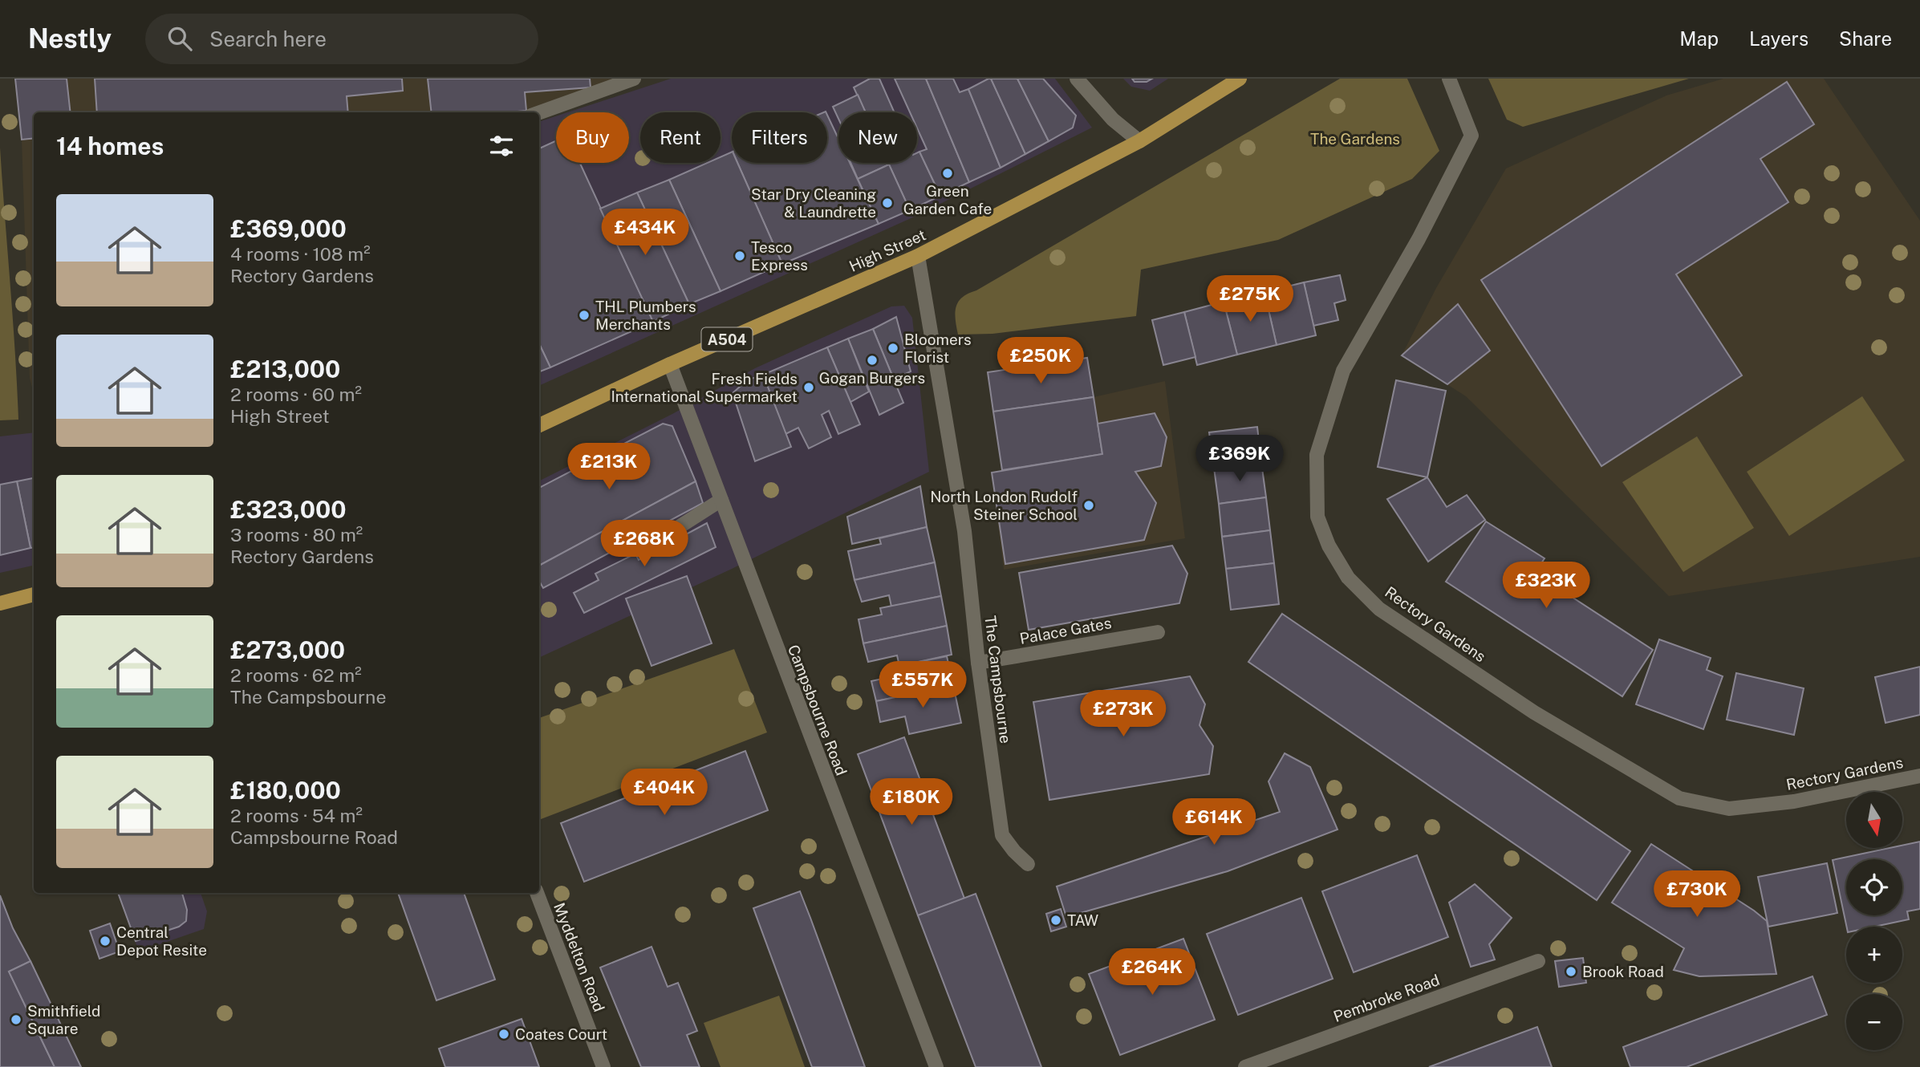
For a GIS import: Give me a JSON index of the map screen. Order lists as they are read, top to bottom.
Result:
{
  "streets": {
    "main road": ["High Street", "A504"],
    "street": [
      "Rectory Gardens",
      "Palace Gates",
      "The Campsbourne",
      "Campsbourne Road",
      "Myddelton Road",
      "Pembroke Road"
    ]
  },
  "crossings": [
    ["High Street", "The Campsbourne"],
    ["High Street", "Campsbourne Road"],
    ["Palace Gates", "The Campsbourne"]
  ],
  "parks": ["The Gardens"],
  "places": [
    "Green Garden Cafe",
    "Star Dry Cleaning & Laundrette",
    "Tesco Express",
    "THL Plumbers Merchants",
    "Bloomers Florist",
    "Gogan Burgers",
    "Fresh Fields International Supermarket",
    "North London Rudolf Steiner School",
    "TAW",
    "Central Depot Resite",
    "Brook Road",
    "Smithfield Square",
    "Coates Court"
  ],
  "north": "bottom",
  "page": {
    "header": "Nestly",
    "search": "Search here",
    "nav": ["Map", "Layers", "Share"],
    "chip": [
      "Buy",
      "Rent",
      "Filters",
      "New"
    ],
    "heading": "14 homes",
    "list": [
      {
        "name": "£369,000",
        "note": "4 rooms · 108 m² · Rectory Gardens"
      },
      {
        "name": "£213,000",
        "note": "2 rooms · 60 m² · High Street"
      },
      {
        "name": "£323,000",
        "note": "3 rooms · 80 m² · Rectory Gardens"
      },
      {
        "name": "£273,000",
        "note": "2 rooms · 62 m² · The Campsbourne"
      },
      {
        "name": "£180,000",
        "note": "2 rooms · 54 m² · Campsbourne Road"
      }
    ],
    "price": [
      "£434K",
      "£275K",
      "£250K",
      "£369K",
      "£213K",
      "£268K",
      "£323K",
      "£557K",
      "£273K",
      "£404K",
      "£180K",
      "£614K",
      "£730K",
      "£264K"
    ],
    "map_buttons": ["+", "−"]
  }
}
